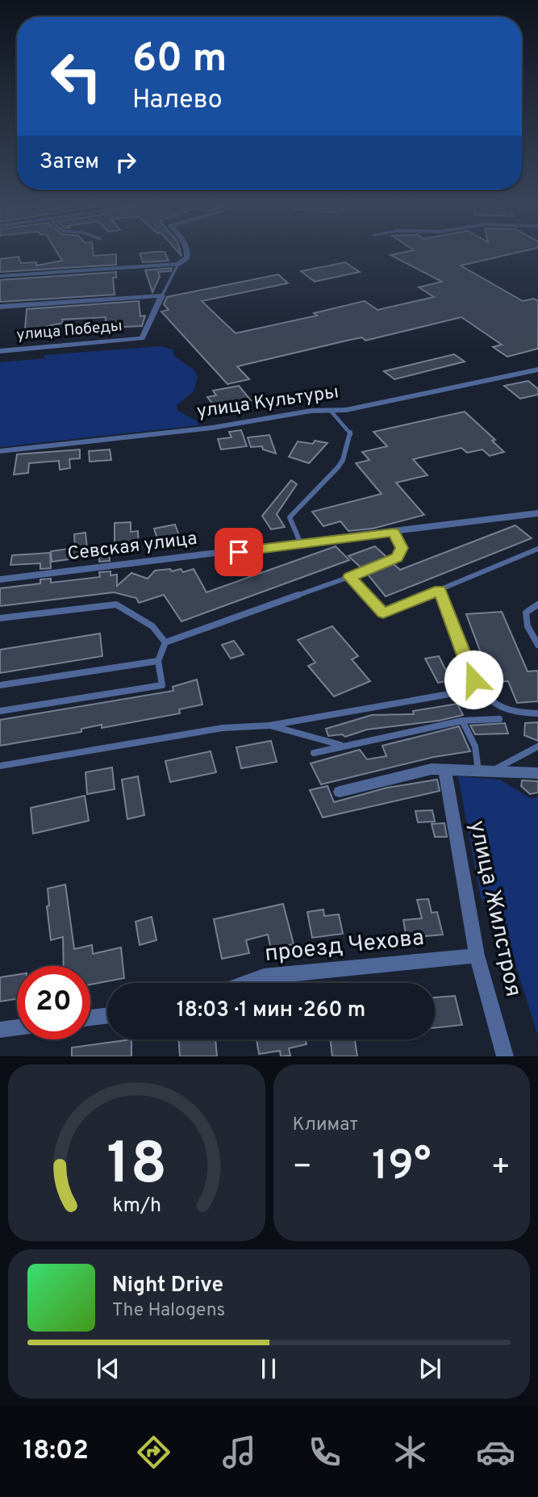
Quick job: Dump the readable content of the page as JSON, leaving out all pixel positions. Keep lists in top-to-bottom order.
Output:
{
  "streets": {
    "street": [
      "улица Победы",
      "улица Культуры",
      "Севская улица",
      "улица Жилстроя",
      "проезд Чехова"
    ]
  },
  "crossings": [
    ["улица Жилстроя", "проезд Чехова"]
  ],
  "page": {
    "turn": ["60 m", "Налево"],
    "then": "Затем",
    "limit": "20",
    "trip": "18:03 · 1 мин · 260 m",
    "tile": "Климат",
    "heat": ["−", "19°", "+"],
    "song": ["Night Drive", "The Halogens"],
    "tabs": "18:02",
    "gauge": ["18", "km/h"]
  }
}
